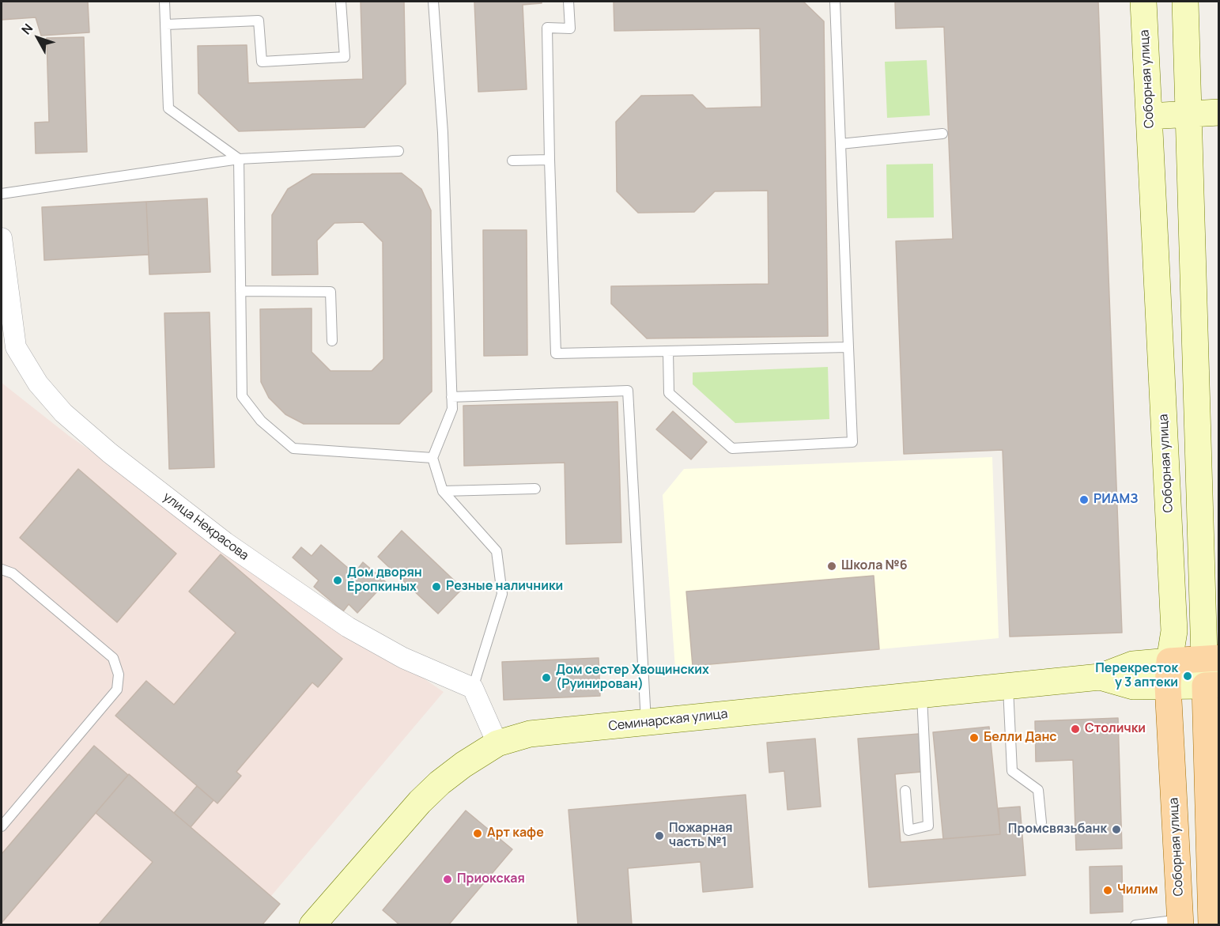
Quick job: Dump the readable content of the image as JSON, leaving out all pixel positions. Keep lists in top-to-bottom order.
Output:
{
  "streets": {
    "main road": ["Соборная улица", "Семинарская улица"],
    "street": ["улица Некрасова"]
  },
  "crossings": [
    ["Соборная улица", "Семинарская улица"]
  ],
  "places": [
    "РИАМЗ",
    "Школа №6",
    "Дом дворян Еропкиных",
    "Резные наличники",
    "Перекресток у 3 аптеки",
    "Дом сестер Хвощинских (Руинирован)",
    "Столички",
    "Белли Данс",
    "Промсвязьбанк",
    "Арт кафе",
    "Пожарная часть №1",
    "Приокская",
    "Чилим"
  ],
  "north": "top left"
}
